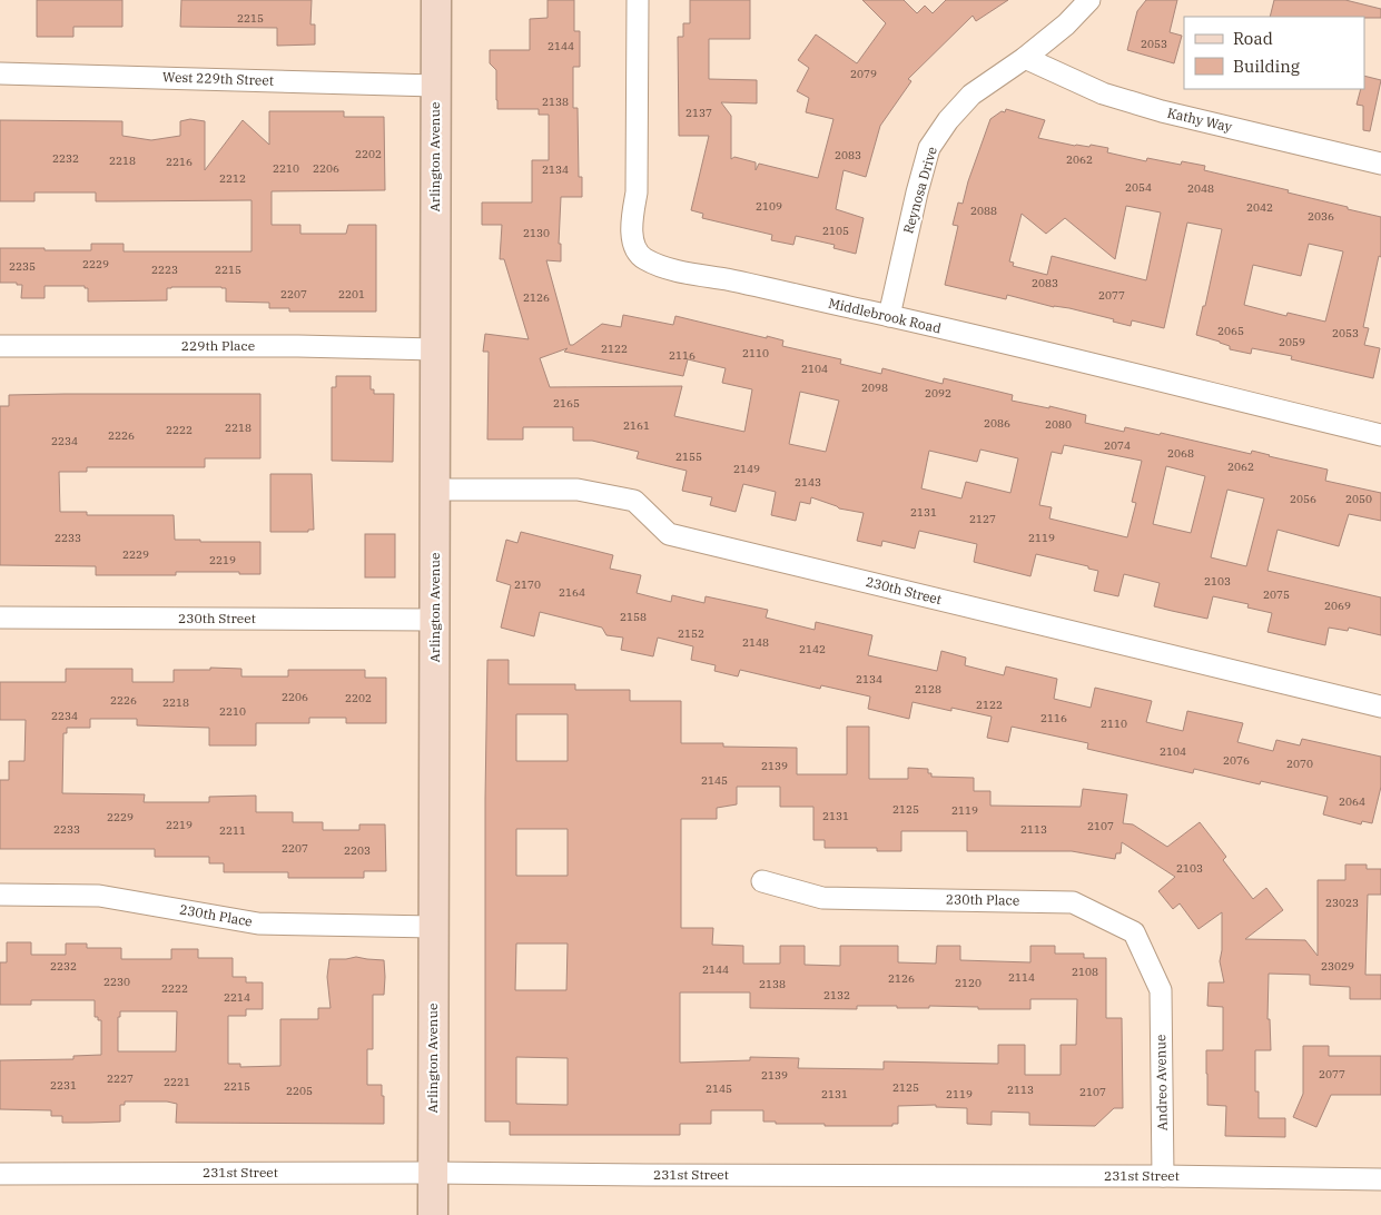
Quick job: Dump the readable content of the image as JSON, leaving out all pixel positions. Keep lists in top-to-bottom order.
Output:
{
  "streets": {
    "main road": ["Arlington Avenue"],
    "street": [
      "West 229th Street",
      "Kathy Way",
      "Reynosa Drive",
      "Middlebrook Road",
      "229th Place",
      "230th Street",
      "230th Place",
      "Andreo Avenue",
      "231st Street"
    ]
  },
  "crossings": [
    ["West 229th Street", "Arlington Avenue"],
    ["Kathy Way", "Reynosa Drive"],
    ["Arlington Avenue", "229th Place"],
    ["Arlington Avenue", "230th Street"],
    ["Arlington Avenue", "230th Place"],
    ["Arlington Avenue", "231st Street"],
    ["Reynosa Drive", "Middlebrook Road"],
    ["230th Place", "Andreo Avenue"],
    ["Andreo Avenue", "231st Street"]
  ],
  "house_numbers": [
    "2215",
    "2053",
    "2144",
    "2079",
    "2138",
    "2137",
    "2202",
    "2083",
    "2232",
    "2062",
    "2218",
    "2216",
    "2210",
    "2206",
    "2134",
    "2212",
    "2054",
    "2048",
    "2109",
    "2042",
    "2088",
    "2036",
    "2105",
    "2130",
    "2229",
    "2235",
    "2223",
    "2215",
    "2083",
    "2207",
    "2201",
    "2077",
    "2126",
    "2065",
    "2053",
    "2059",
    "2122",
    "2110",
    "2116",
    "2104",
    "2098",
    "2092",
    "2165",
    "2086",
    "2080",
    "2161",
    "2218",
    "2222",
    "2226",
    "2234",
    "2074",
    "2068",
    "2155",
    "2062",
    "2149",
    "2143",
    "2056",
    "2050",
    "2131",
    "2127",
    "2233",
    "2119",
    "2229",
    "2219",
    "2103",
    "2170",
    "2164",
    "2075",
    "2069",
    "2158",
    "2152",
    "2148",
    "2142",
    "2134",
    "2128",
    "2206",
    "2202",
    "2226",
    "2218",
    "2122",
    "2210",
    "2234",
    "2116",
    "2110",
    "2104",
    "2076",
    "2070",
    "2139",
    "2145",
    "2064",
    "2125",
    "2119",
    "2131",
    "2229",
    "2219",
    "2107",
    "2233",
    "2113",
    "2211",
    "2207",
    "2203",
    "2103",
    "23023",
    "2232",
    "23029",
    "2144",
    "2108",
    "2114",
    "2126",
    "2230",
    "2120",
    "2138",
    "2222",
    "2132",
    "2214",
    "2077",
    "2139",
    "2227",
    "2221",
    "2231",
    "2215",
    "2125",
    "2145",
    "2113",
    "2205",
    "2107",
    "2131",
    "2119"
  ],
  "legend": ["Road", "Building"]
}
